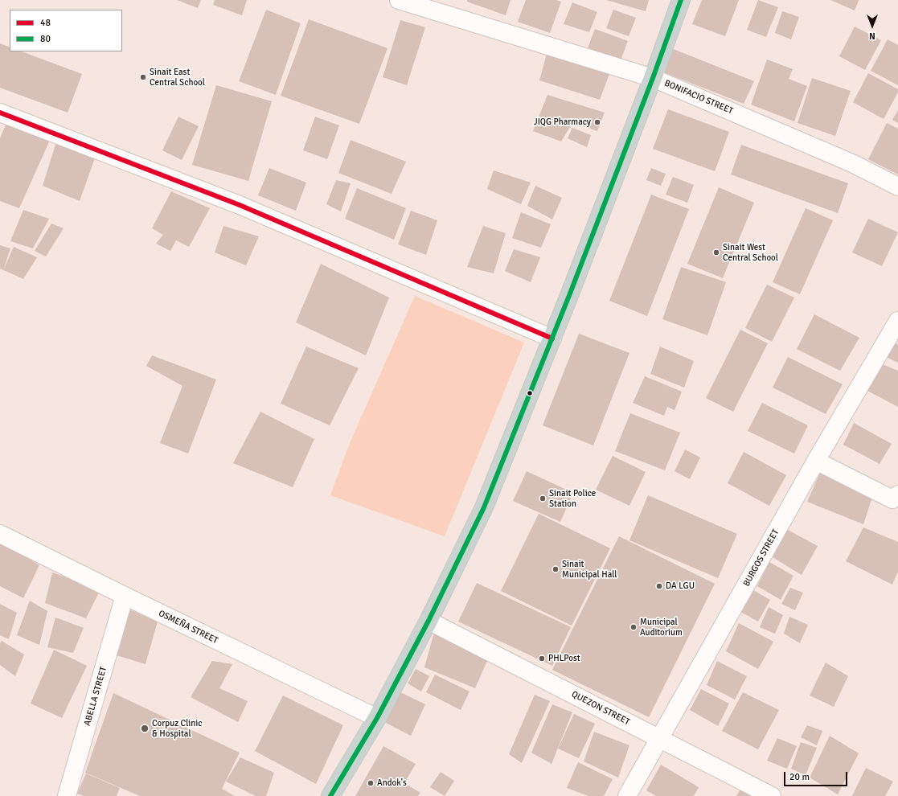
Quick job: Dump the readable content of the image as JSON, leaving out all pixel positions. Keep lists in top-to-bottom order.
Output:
{
  "streets": {
    "street": [
      "BONIFACIO STREET",
      "BURGOS STREET",
      "OSMEÑA STREET",
      "ABELLA STREET",
      "QUEZON STREET"
    ]
  },
  "crossings": [
    ["BURGOS STREET", "QUEZON STREET"],
    ["OSMEÑA STREET", "ABELLA STREET"]
  ],
  "places": [
    "Sinait East Central School",
    "JIQG Pharmacy",
    "Sinait West Central School",
    "Sinait Police Station",
    "Sinait Municipal Hall",
    "DA LGU",
    "Municipal Auditorium",
    "PHLPost",
    "Corpuz Clinic & Hospital",
    "Andok's"
  ],
  "lines": ["transit line 80", "transit line 48"],
  "legend": ["48", "80"],
  "scale_bar": "20 m",
  "north": "bottom"
}
